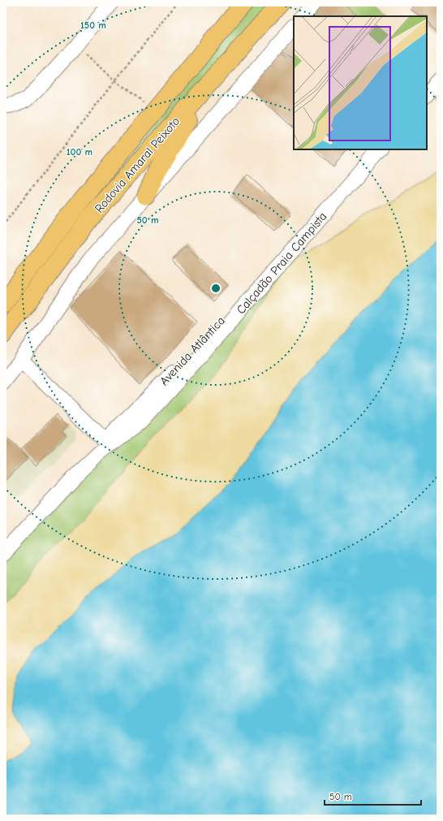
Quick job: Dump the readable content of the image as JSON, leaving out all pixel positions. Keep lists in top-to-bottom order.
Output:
{
  "streets": {
    "highway": ["Rodovia Amaral Peixoto"],
    "street": ["Calçadão Praia Campista", "Avenida Atlântica"]
  },
  "scale_bar": "50 m",
  "rings": ["150 m", "100 m", "50 m"]
}
